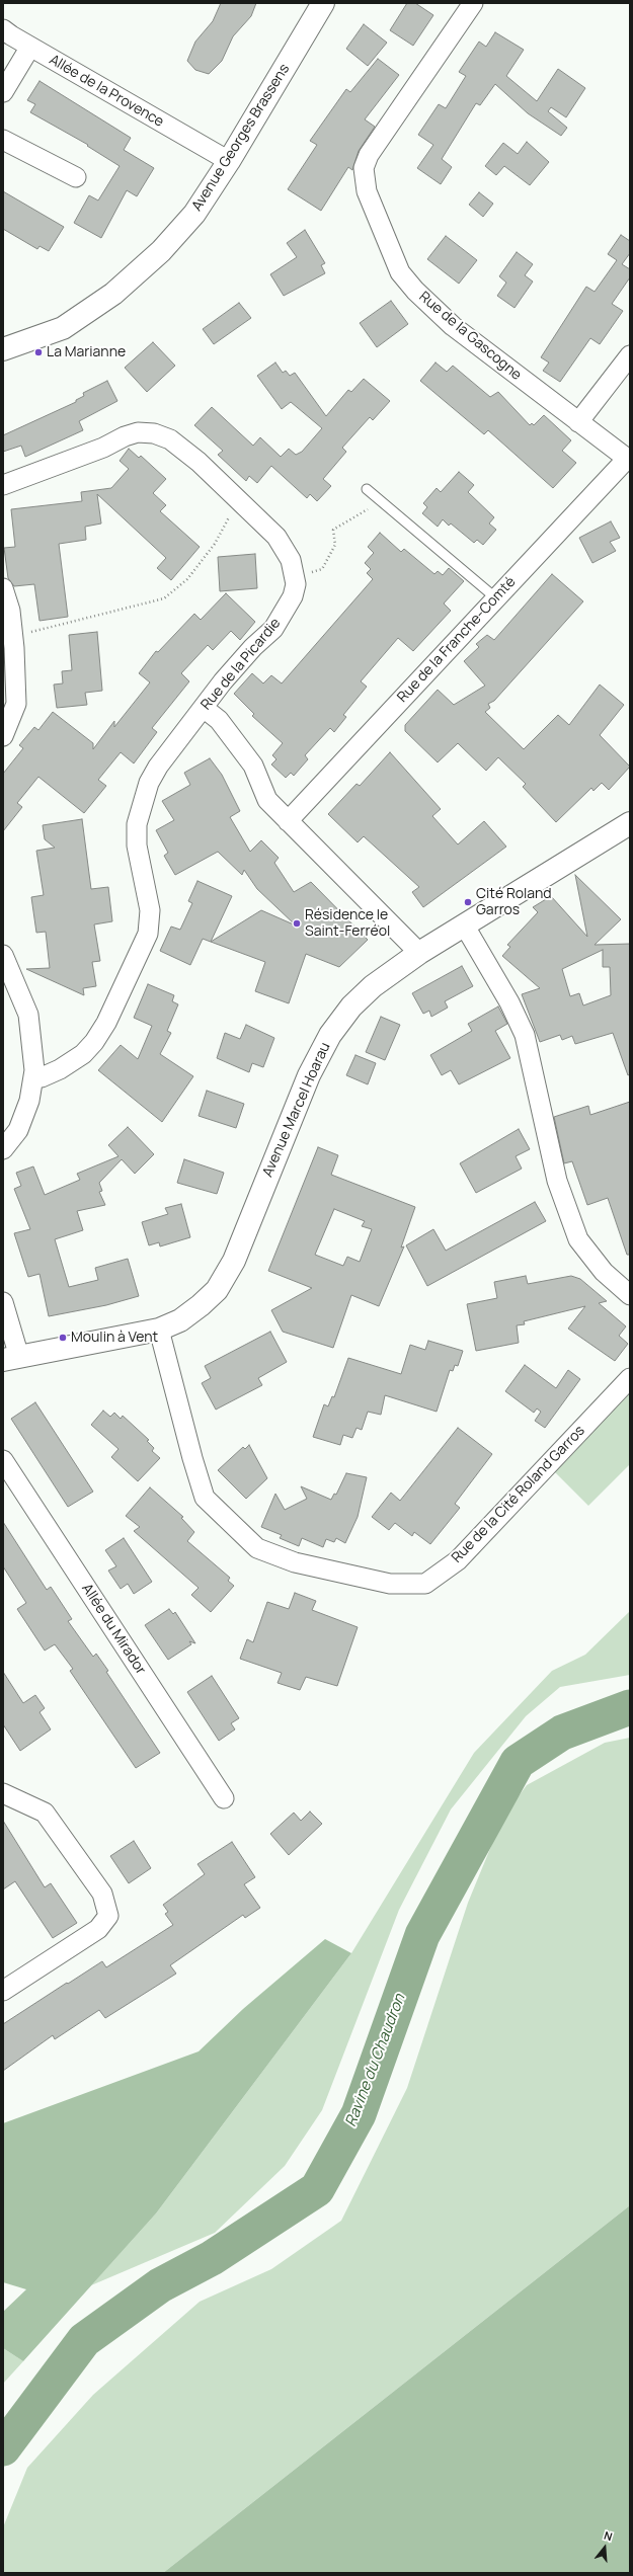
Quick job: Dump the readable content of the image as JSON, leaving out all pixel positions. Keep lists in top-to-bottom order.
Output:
{
  "streets": {
    "main road": ["Avenue Georges Brassens", "Avenue Marcel Hoarau"],
    "street": [
      "Allée de la Provence",
      "Rue de la Gascogne",
      "Rue de la Franche-Comté",
      "Rue de la Picardie",
      "Rue de la Cité Roland Garros",
      "Allée du Mirador"
    ]
  },
  "crossings": [
    ["Allée de la Provence", "Avenue Georges Brassens"],
    ["Rue de la Gascogne", "Rue de la Franche-Comté"],
    ["Avenue Marcel Hoarau", "Rue de la Cité Roland Garros"]
  ],
  "water": ["Ravine du Chaudron"],
  "places": [
    "La Marianne",
    "Cité Roland Garros",
    "Résidence le Saint-Ferréol",
    "Moulin à Vent"
  ],
  "north": "top"
}
